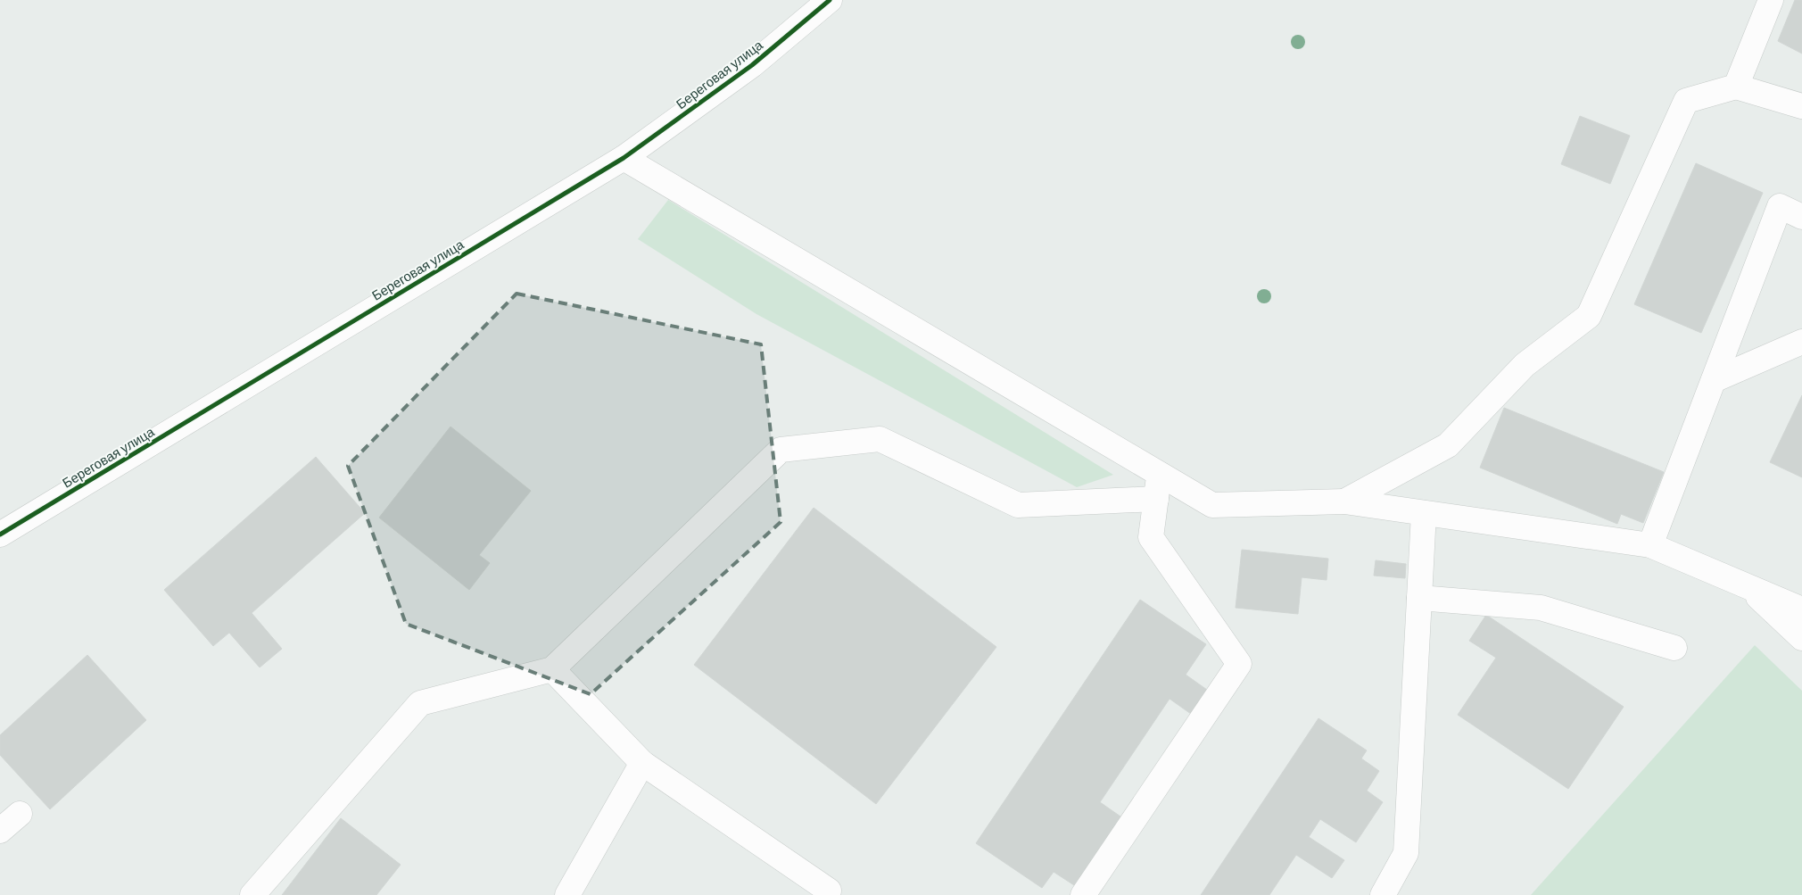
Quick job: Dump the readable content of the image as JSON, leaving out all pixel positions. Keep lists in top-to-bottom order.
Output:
{
  "streets": {
    "street": ["Береговая улица"]
  }
}
